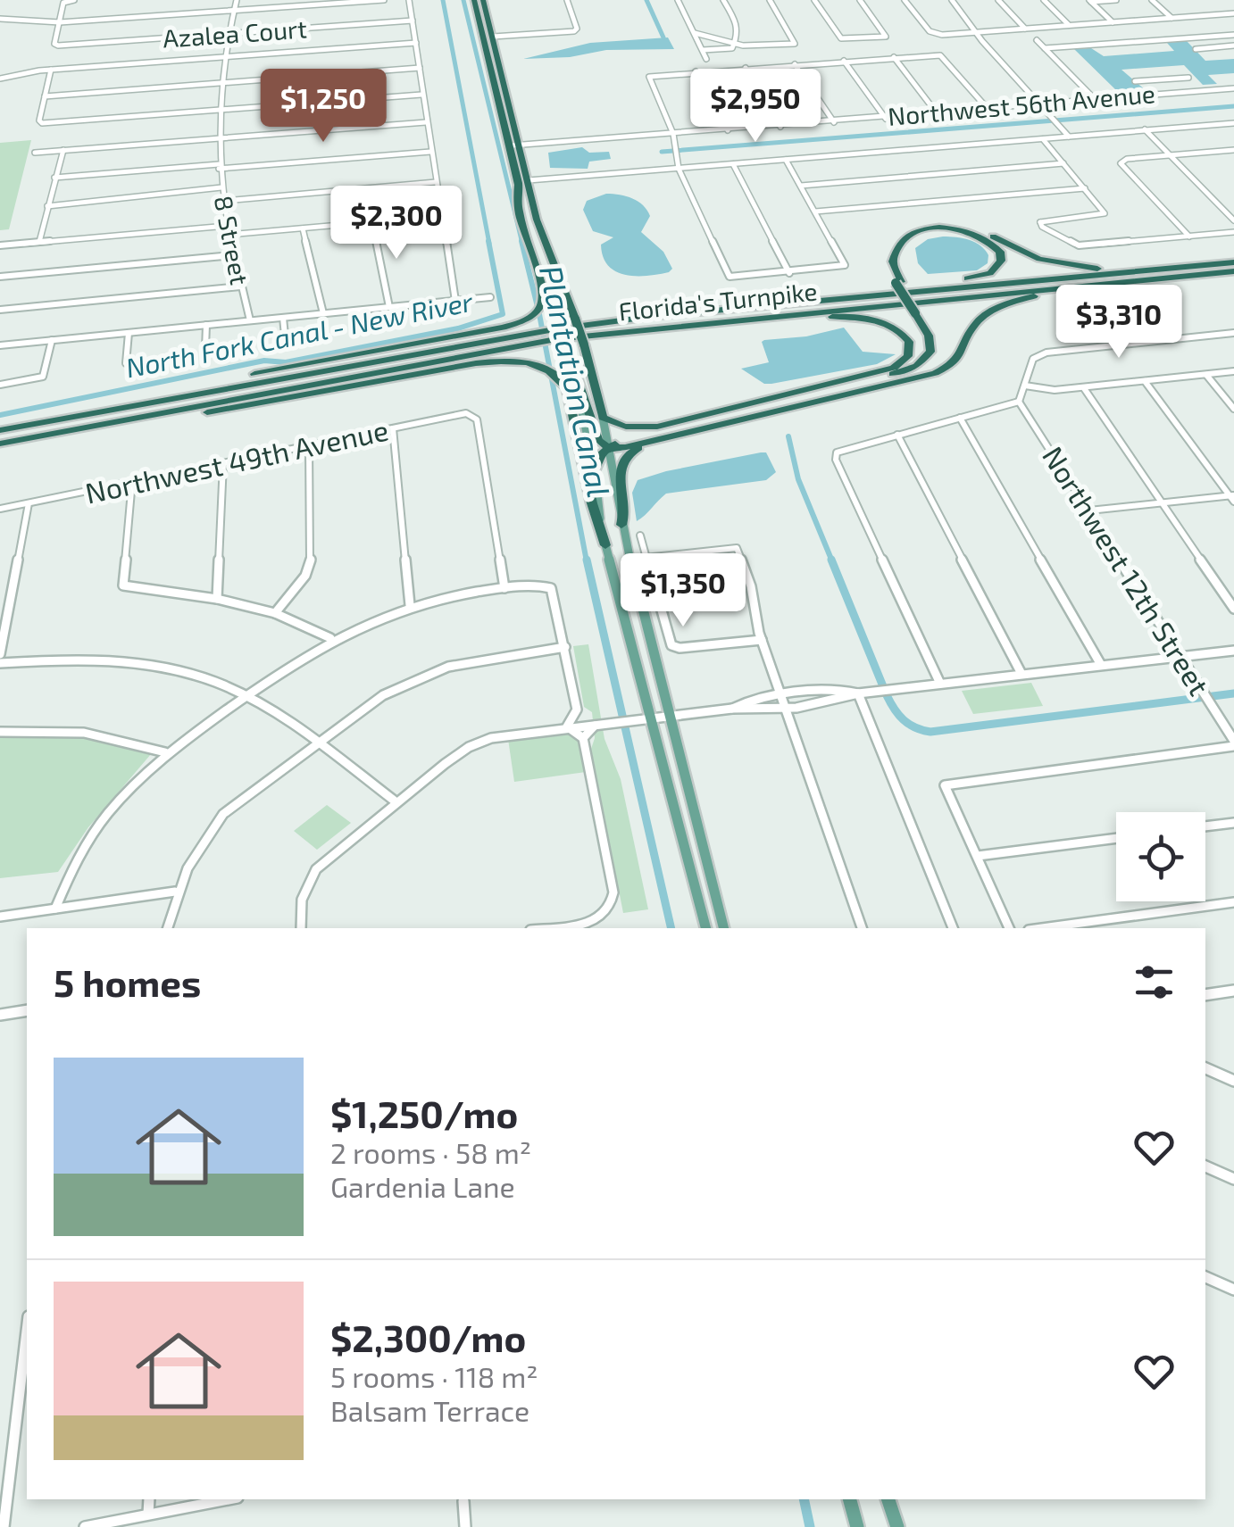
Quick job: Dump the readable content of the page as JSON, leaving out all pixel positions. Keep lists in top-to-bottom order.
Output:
{
  "streets": {
    "highway": ["Florida's Turnpike"],
    "street": [
      "Azalea Court",
      "Northwest 56th Avenue",
      "8 Street",
      "Northwest 49th Avenue",
      "Northwest 12th Street"
    ]
  },
  "crossings": [
    ["Azalea Court", "8 Street"]
  ],
  "water": ["North Fork Canal - New River", "Plantation Canal"],
  "page": {
    "price": [
      "$1,250",
      "$2,950",
      "$2,300",
      "$3,310",
      "$1,350"
    ],
    "heading": "5 homes",
    "list": [
      {
        "name": "$1,250/mo",
        "note": "2 rooms · 58 m² · Gardenia Lane"
      },
      {
        "name": "$2,300/mo",
        "note": "5 rooms · 118 m² · Balsam Terrace"
      }
    ]
  }
}
